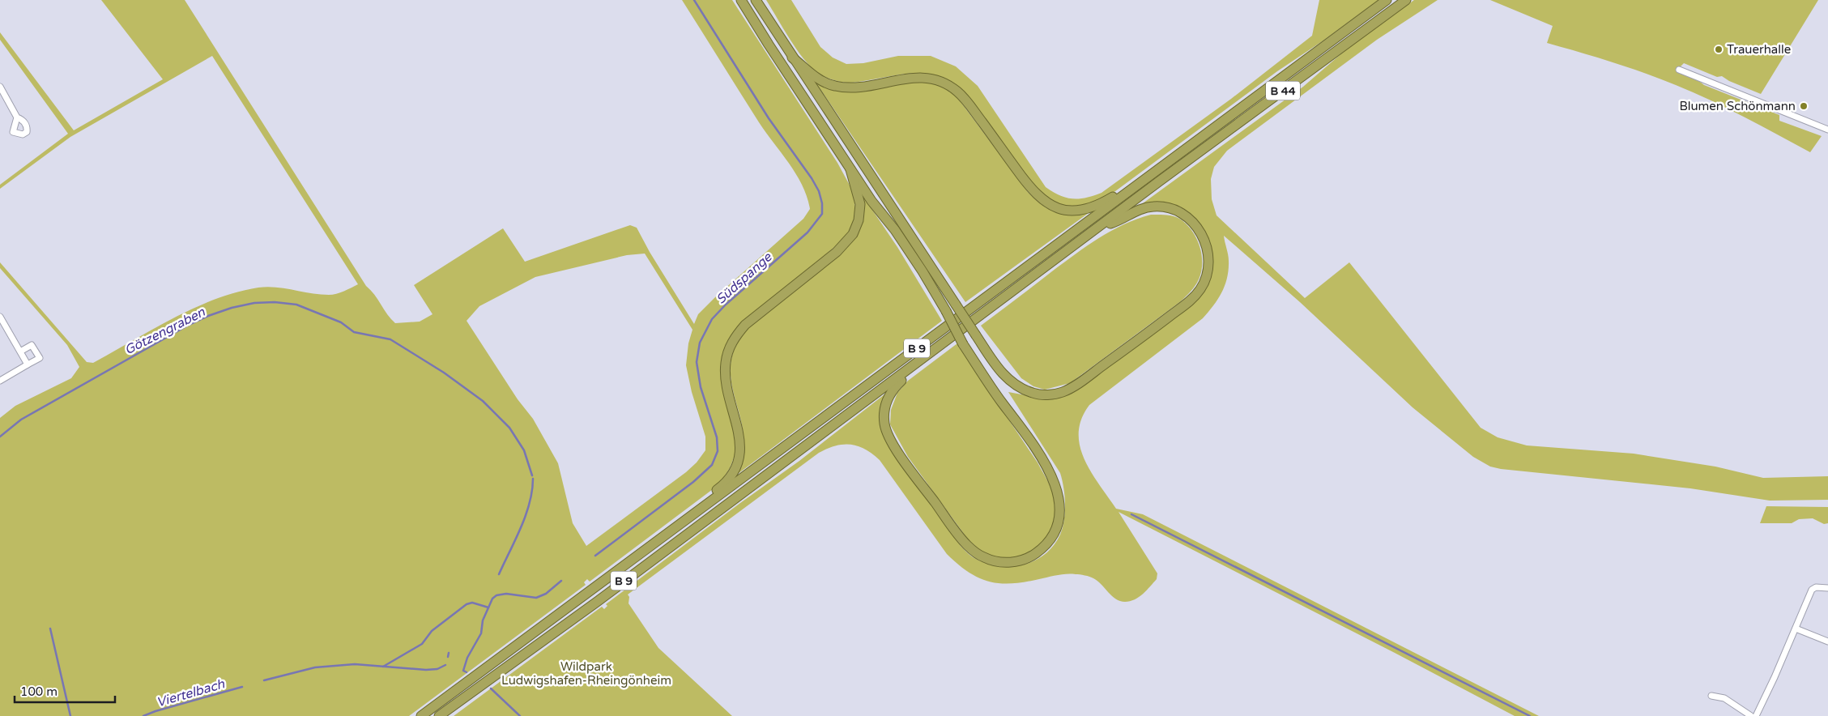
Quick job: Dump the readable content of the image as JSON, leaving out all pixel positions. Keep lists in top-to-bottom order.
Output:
{
  "streets": {
    "highway": ["B 44", "B 9"]
  },
  "crossings": [
    ["B 44", "B 9"]
  ],
  "water": ["Südspange", "Götzengraben", "Viertelbach"],
  "parks": ["Wildpark Ludwigshafen-Rheingönheim"],
  "places": ["Trauerhalle", "Blumen Schönmann"],
  "scale_bar": "100 m"
}
